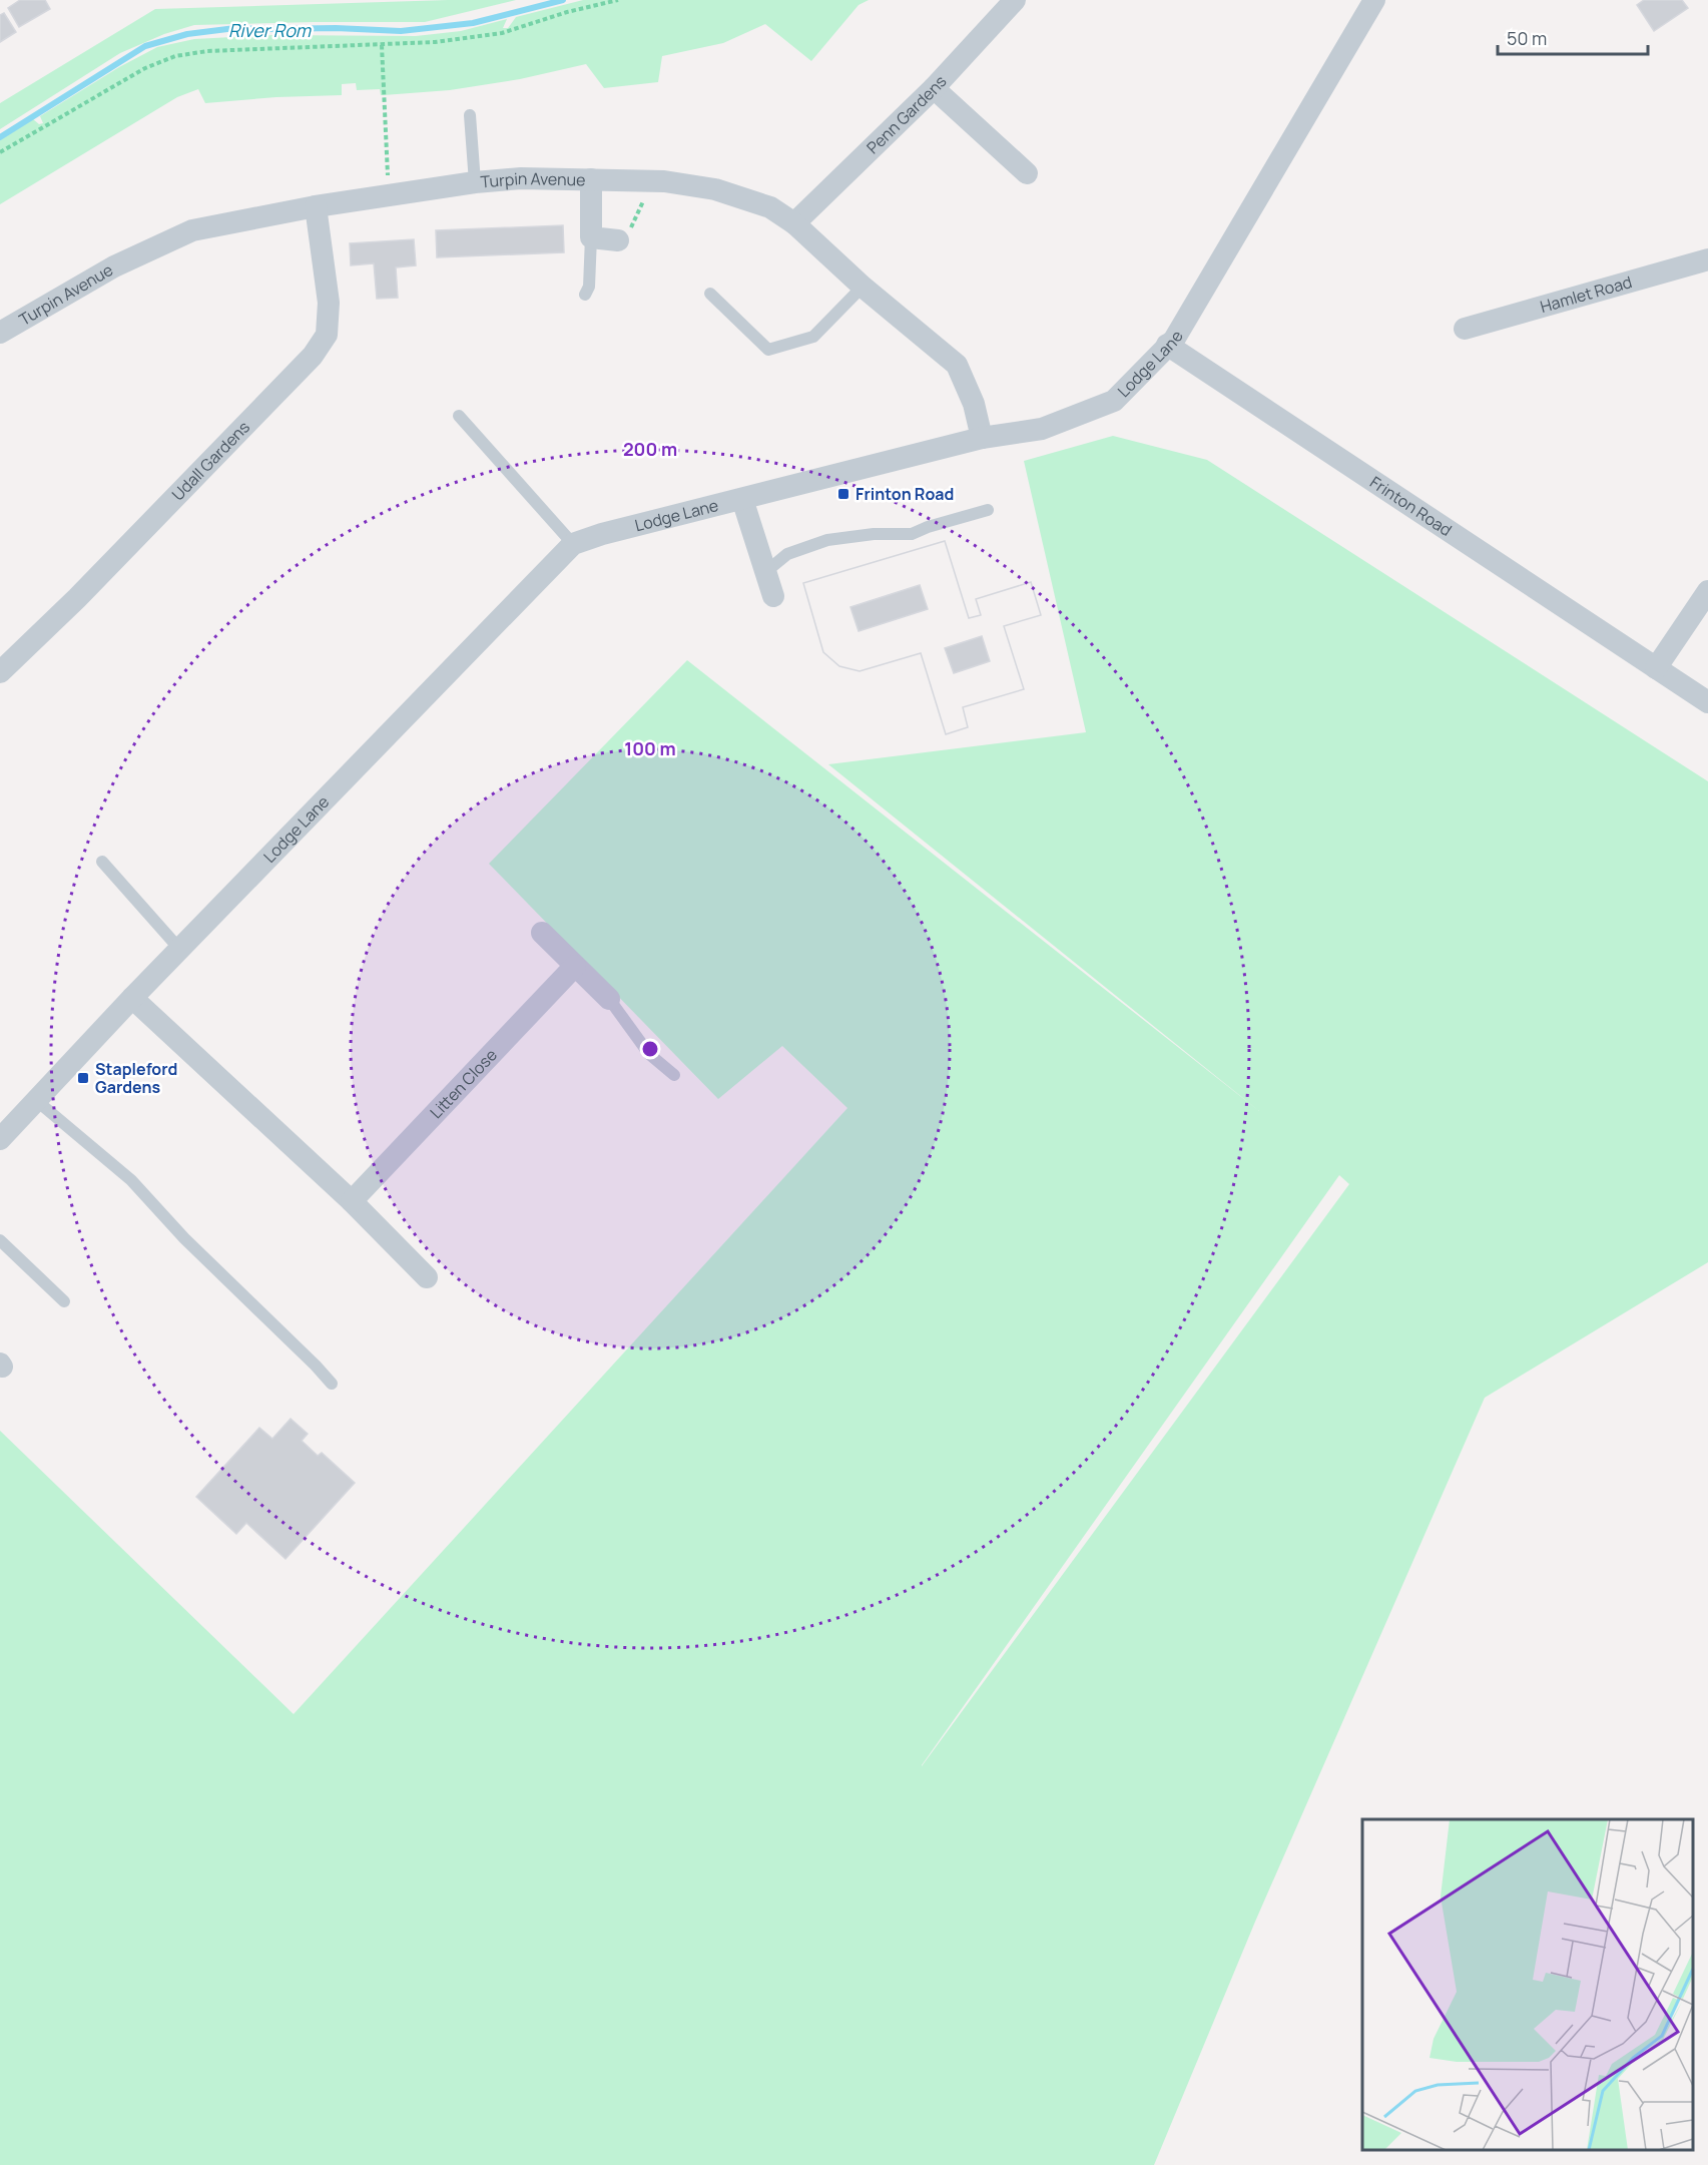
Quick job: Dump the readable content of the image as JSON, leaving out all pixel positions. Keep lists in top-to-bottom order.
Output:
{
  "streets": {
    "street": [
      "Penn Gardens",
      "Turpin Avenue",
      "Hamlet Road",
      "Lodge Lane",
      "Udall Gardens",
      "Frinton Road",
      "Litten Close"
    ]
  },
  "crossings": [
    ["Penn Gardens", "Turpin Avenue"],
    ["Turpin Avenue", "Lodge Lane"],
    ["Turpin Avenue", "Udall Gardens"],
    ["Lodge Lane", "Frinton Road"]
  ],
  "water": ["River Rom"],
  "places": {
    "transit": ["Frinton Road", "Stapleford Gardens"]
  },
  "scale_bar": "50 m",
  "rings": ["200 m", "100 m"]
}
